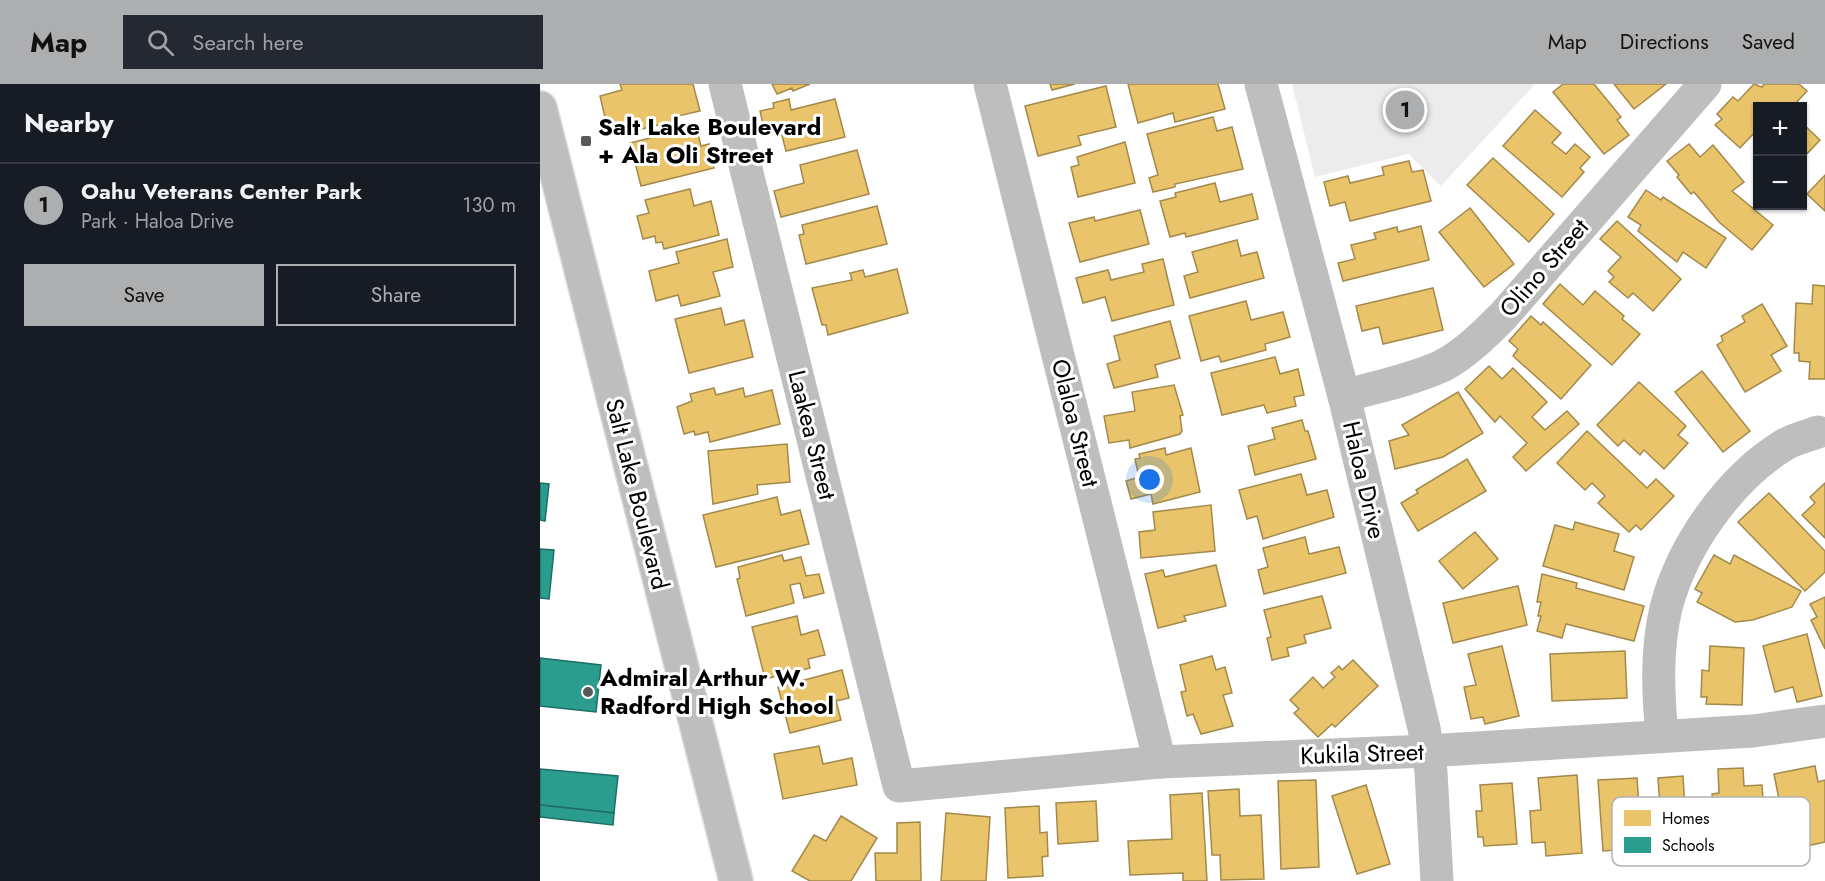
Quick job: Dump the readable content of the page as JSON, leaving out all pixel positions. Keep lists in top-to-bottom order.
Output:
{
  "streets": {
    "street": [
      "Olino Street",
      "Olaloa Street",
      "Laakea Street",
      "Haloa Drive",
      "Salt Lake Boulevard",
      "Kukila Street"
    ]
  },
  "crossings": [
    ["Olino Street", "Haloa Drive"],
    ["Olaloa Street", "Kukila Street"],
    ["Laakea Street", "Kukila Street"],
    ["Haloa Drive", "Kukila Street"]
  ],
  "places": {
    "transit": ["Salt Lake Boulevard + Ala Oli Street"],
    "other": ["Admiral Arthur W. Radford High School"]
  },
  "legend": ["Homes", "Schools"],
  "page": {
    "header": "Map",
    "search": "Search here",
    "nav": ["Map", "Directions", "Saved"],
    "heading": "Nearby",
    "pins": "1",
    "map_buttons": ["+", "−"],
    "list": [
      {
        "mark": "1",
        "name": "Oahu Veterans Center Park",
        "note": "Park · Haloa Drive",
        "value": "130 m"
      }
    ],
    "buttons": ["Save", "Share"]
  }
}
